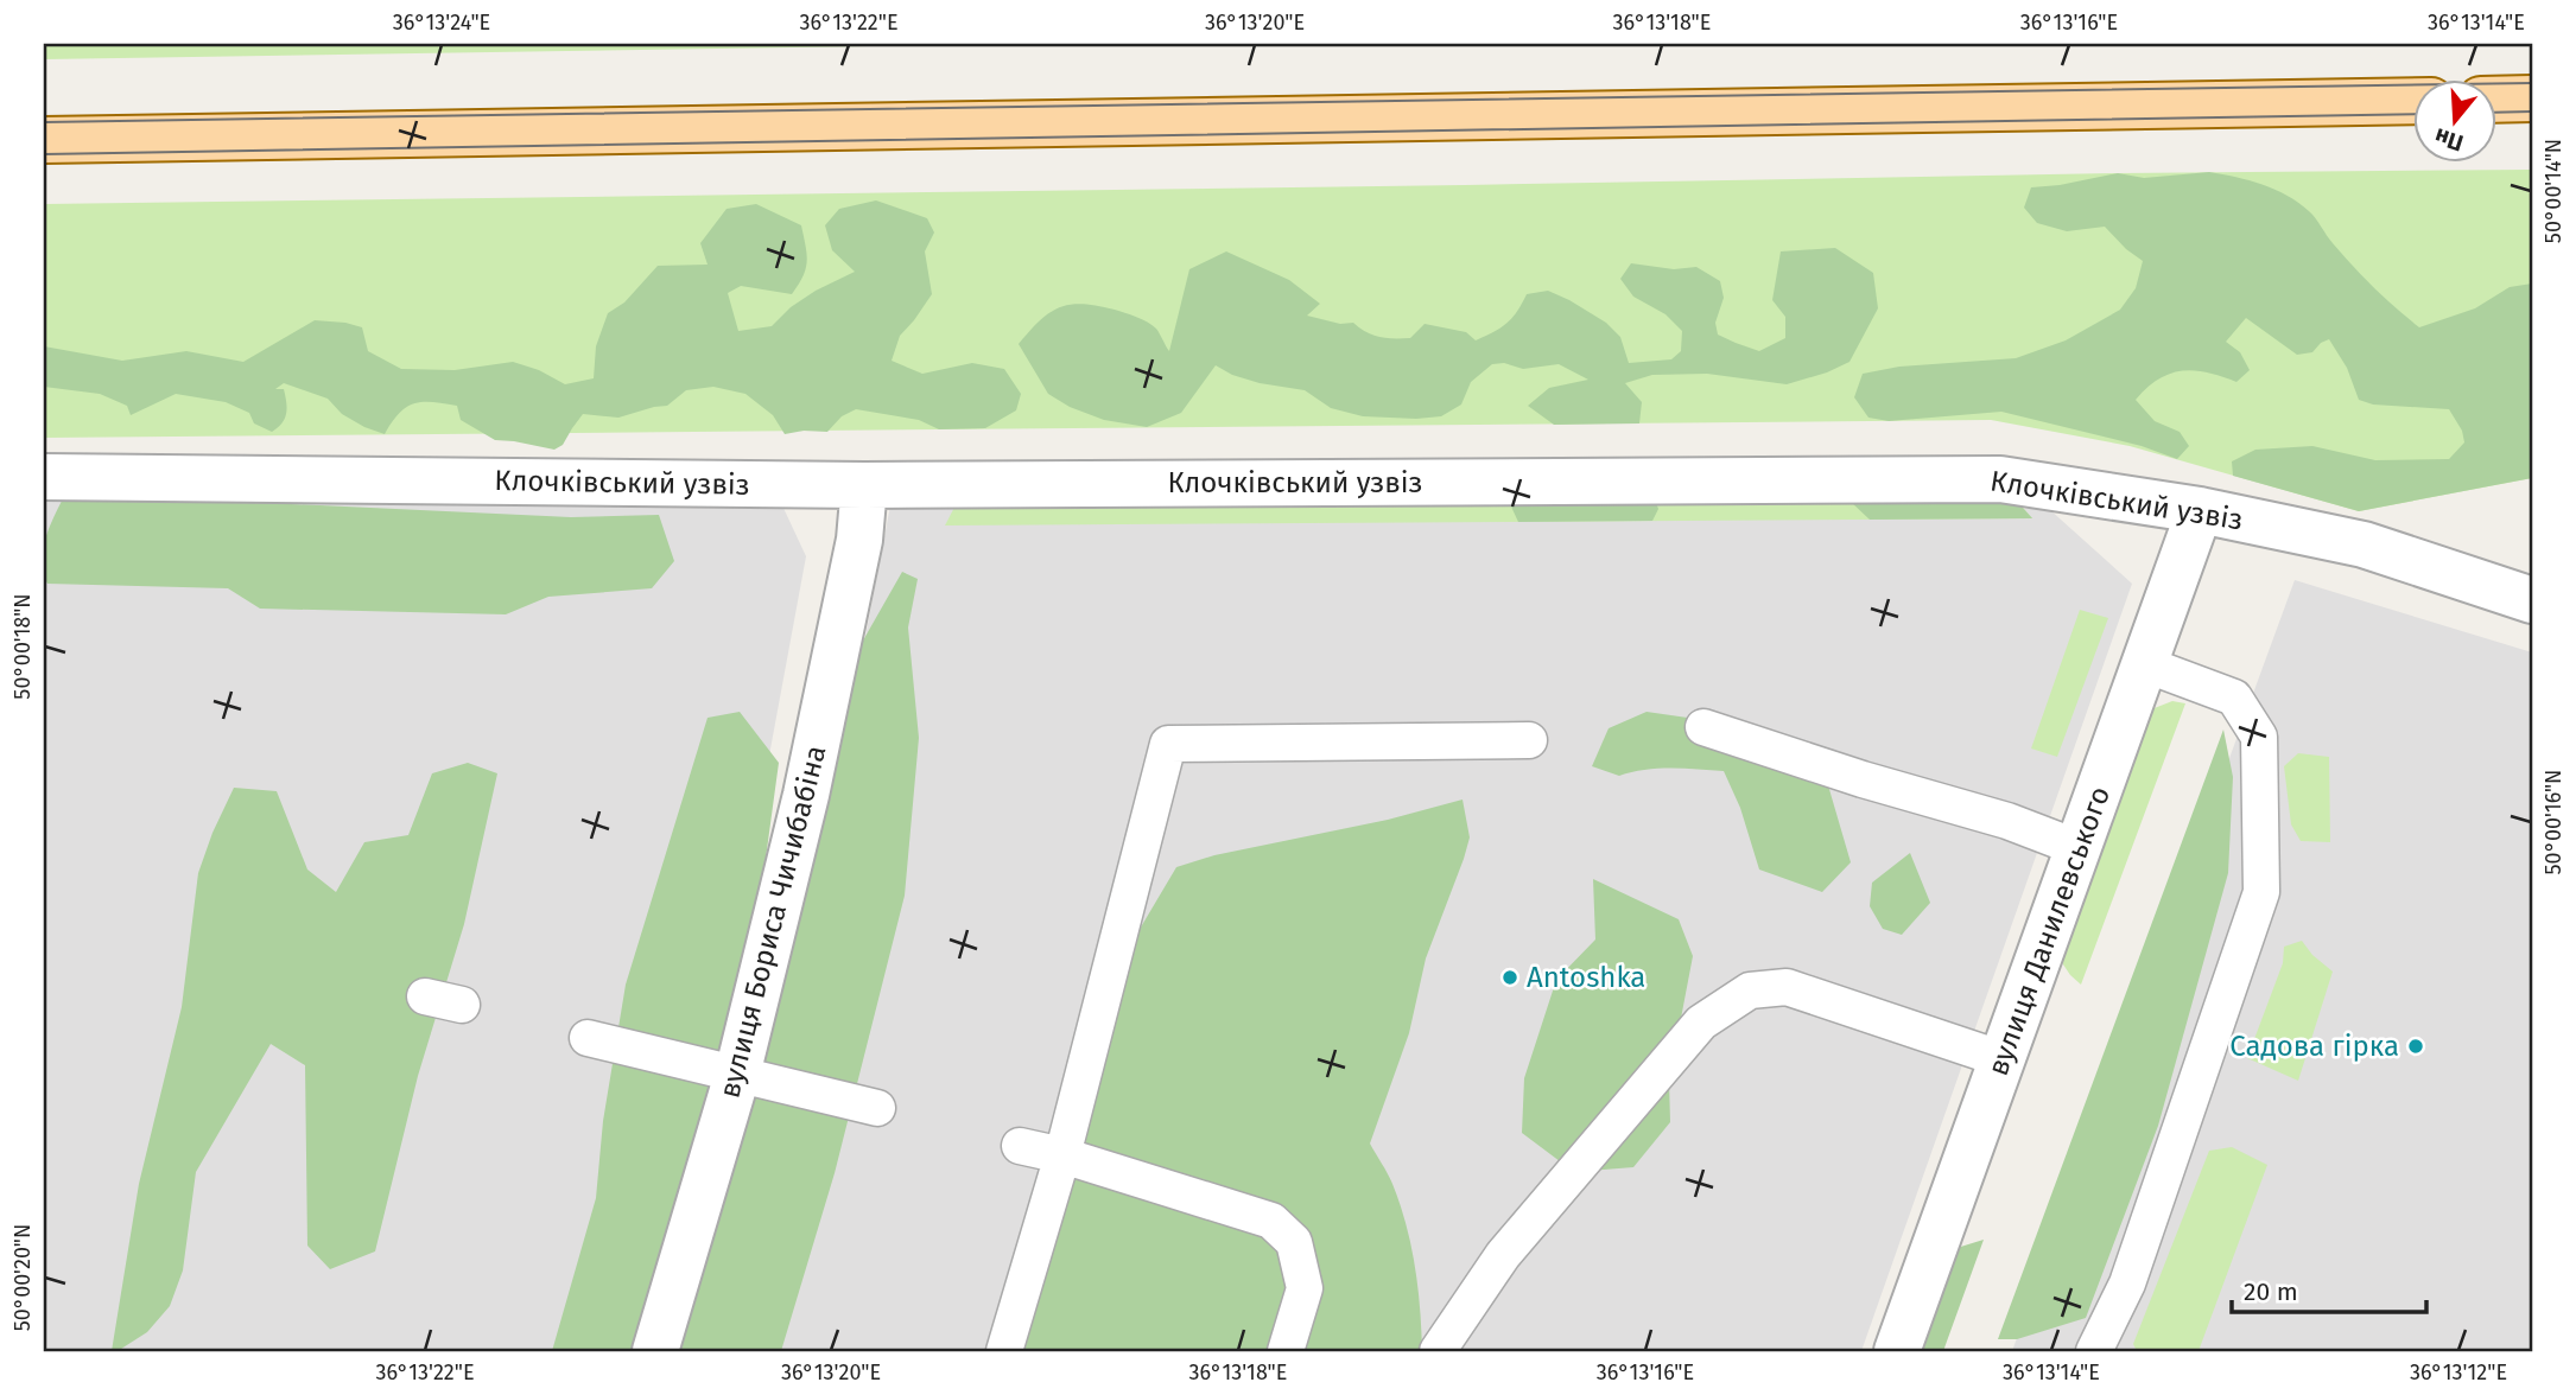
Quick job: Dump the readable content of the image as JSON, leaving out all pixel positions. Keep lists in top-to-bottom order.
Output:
{
  "streets": {
    "street": ["Клочківський узвіз", "вулиця Бориса Чичибабіна", "вулиця Данилевського"]
  },
  "crossings": [
    ["Клочківський узвіз", "вулиця Бориса Чичибабіна"],
    ["Клочківський узвіз", "вулиця Данилевського"]
  ],
  "places": ["Antoshka", "Садова гірка"],
  "scale_bar": "20 m",
  "north": "bottom",
  "coordinates": [
    "36°13'24\"E",
    "36°13'22\"E",
    "36°13'20\"E",
    "36°13'18\"E",
    "36°13'16\"E",
    "36°13'14\"E",
    "50°00'14\"N",
    "50°00'18\"N",
    "50°00'16\"N",
    "50°00'20\"N",
    "36°13'12\"E"
  ]
}
